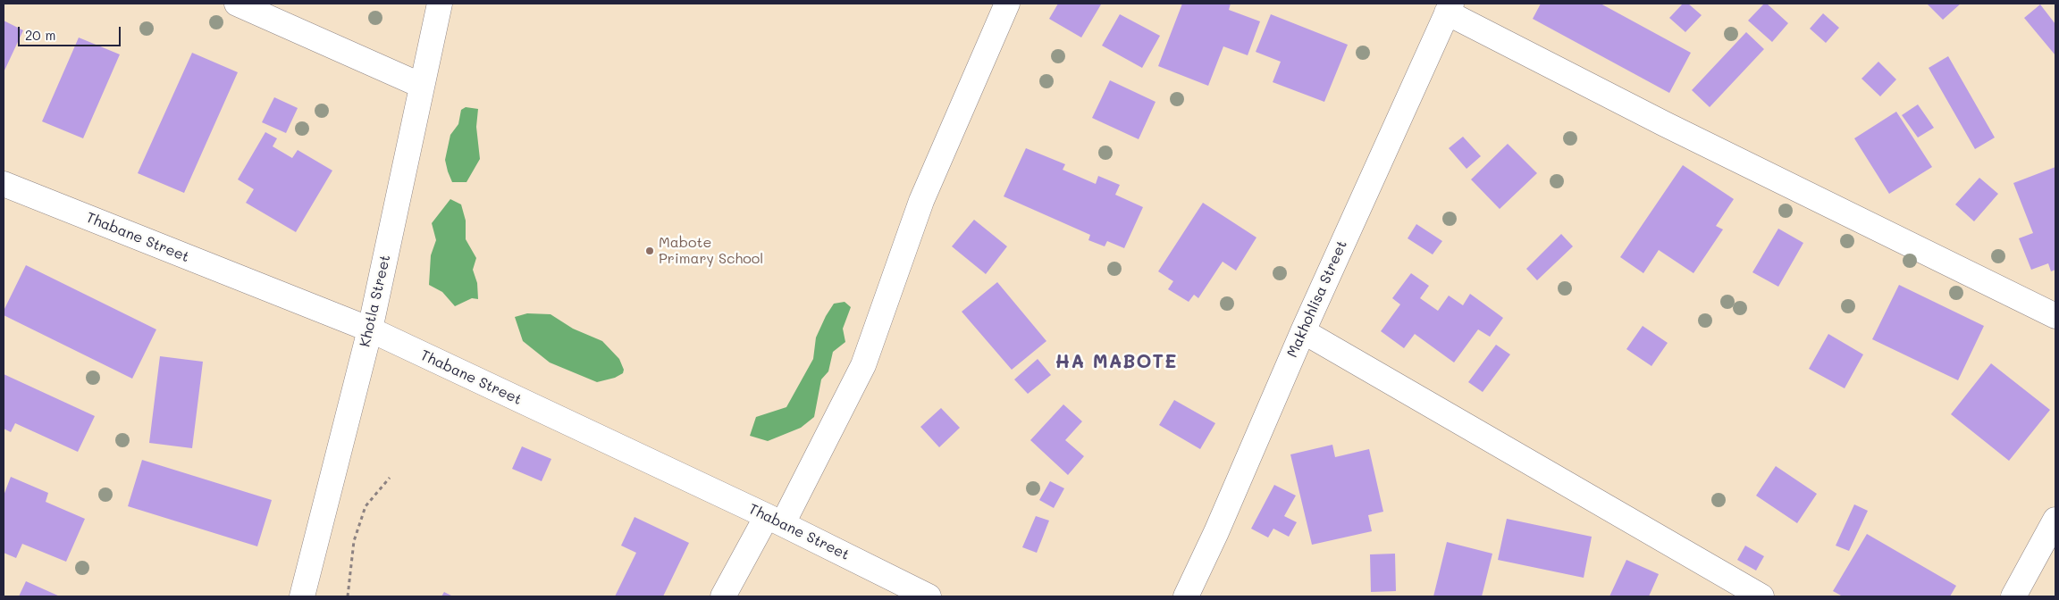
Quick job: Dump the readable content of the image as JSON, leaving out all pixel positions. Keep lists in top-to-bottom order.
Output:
{
  "streets": {
    "street": ["Thabane Street", "Makhohlisa Street", "Khotla Street"]
  },
  "crossings": [
    ["Thabane Street", "Khotla Street"]
  ],
  "districts": ["HA MABOTE"],
  "places": ["Mabote Primary School"],
  "scale_bar": "20 m"
}
